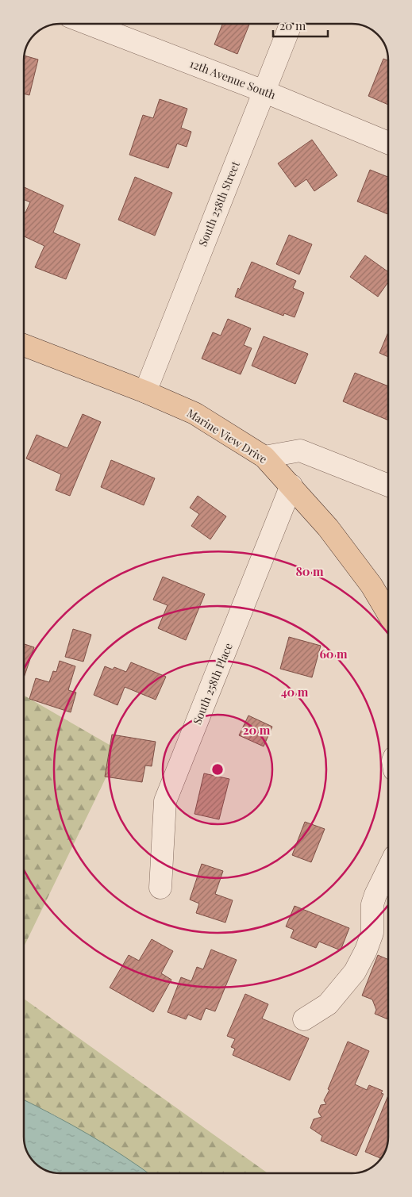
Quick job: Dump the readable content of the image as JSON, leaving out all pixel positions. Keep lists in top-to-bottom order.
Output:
{
  "streets": {
    "main road": ["Marine View Drive"],
    "street": ["12th Avenue South", "South 258th Street", "South 258th Place"]
  },
  "crossings": [
    ["12th Avenue South", "South 258th Street"],
    ["South 258th Street", "Marine View Drive"],
    ["Marine View Drive", "South 258th Place"]
  ],
  "scale_bar": "20 m",
  "rings": [
    "80 m",
    "60 m",
    "40 m",
    "20 m"
  ]
}
